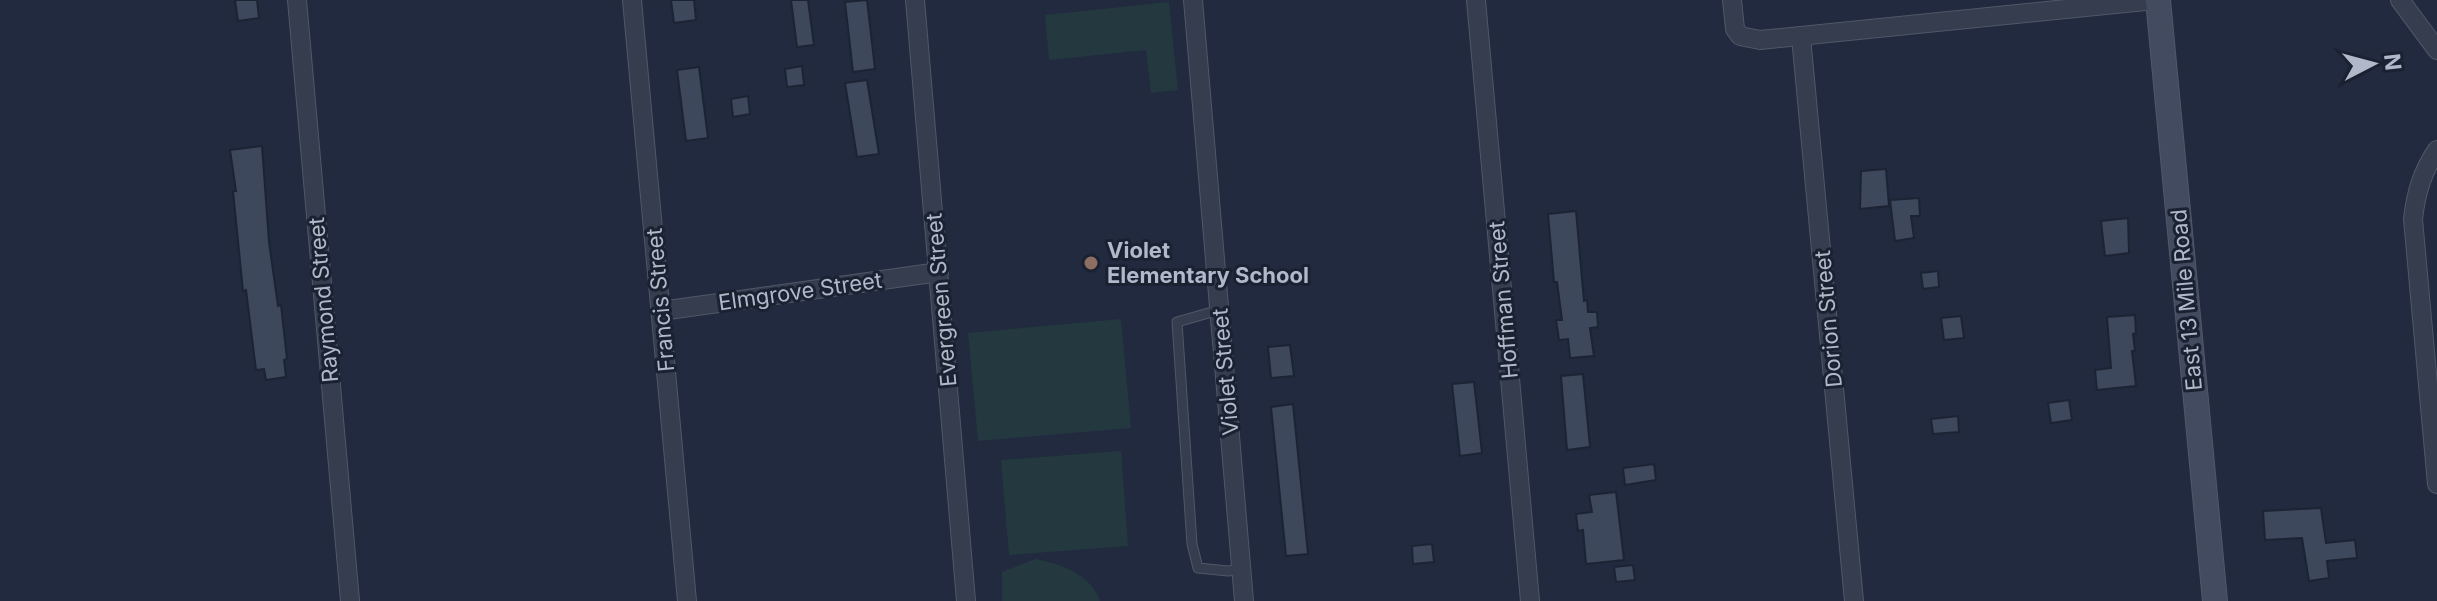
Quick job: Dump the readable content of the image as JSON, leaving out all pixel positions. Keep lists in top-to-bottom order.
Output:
{
  "streets": {
    "main road": ["East 13 Mile Road"],
    "street": [
      "Elmgrove Street",
      "Raymond Street",
      "Francis Street",
      "Evergreen Street",
      "Hoffman Street",
      "Dorion Street",
      "Violet Street"
    ]
  },
  "crossings": [
    ["Elmgrove Street", "Francis Street"],
    ["Elmgrove Street", "Evergreen Street"]
  ],
  "places": ["Violet Elementary School"],
  "north": "right"
}
